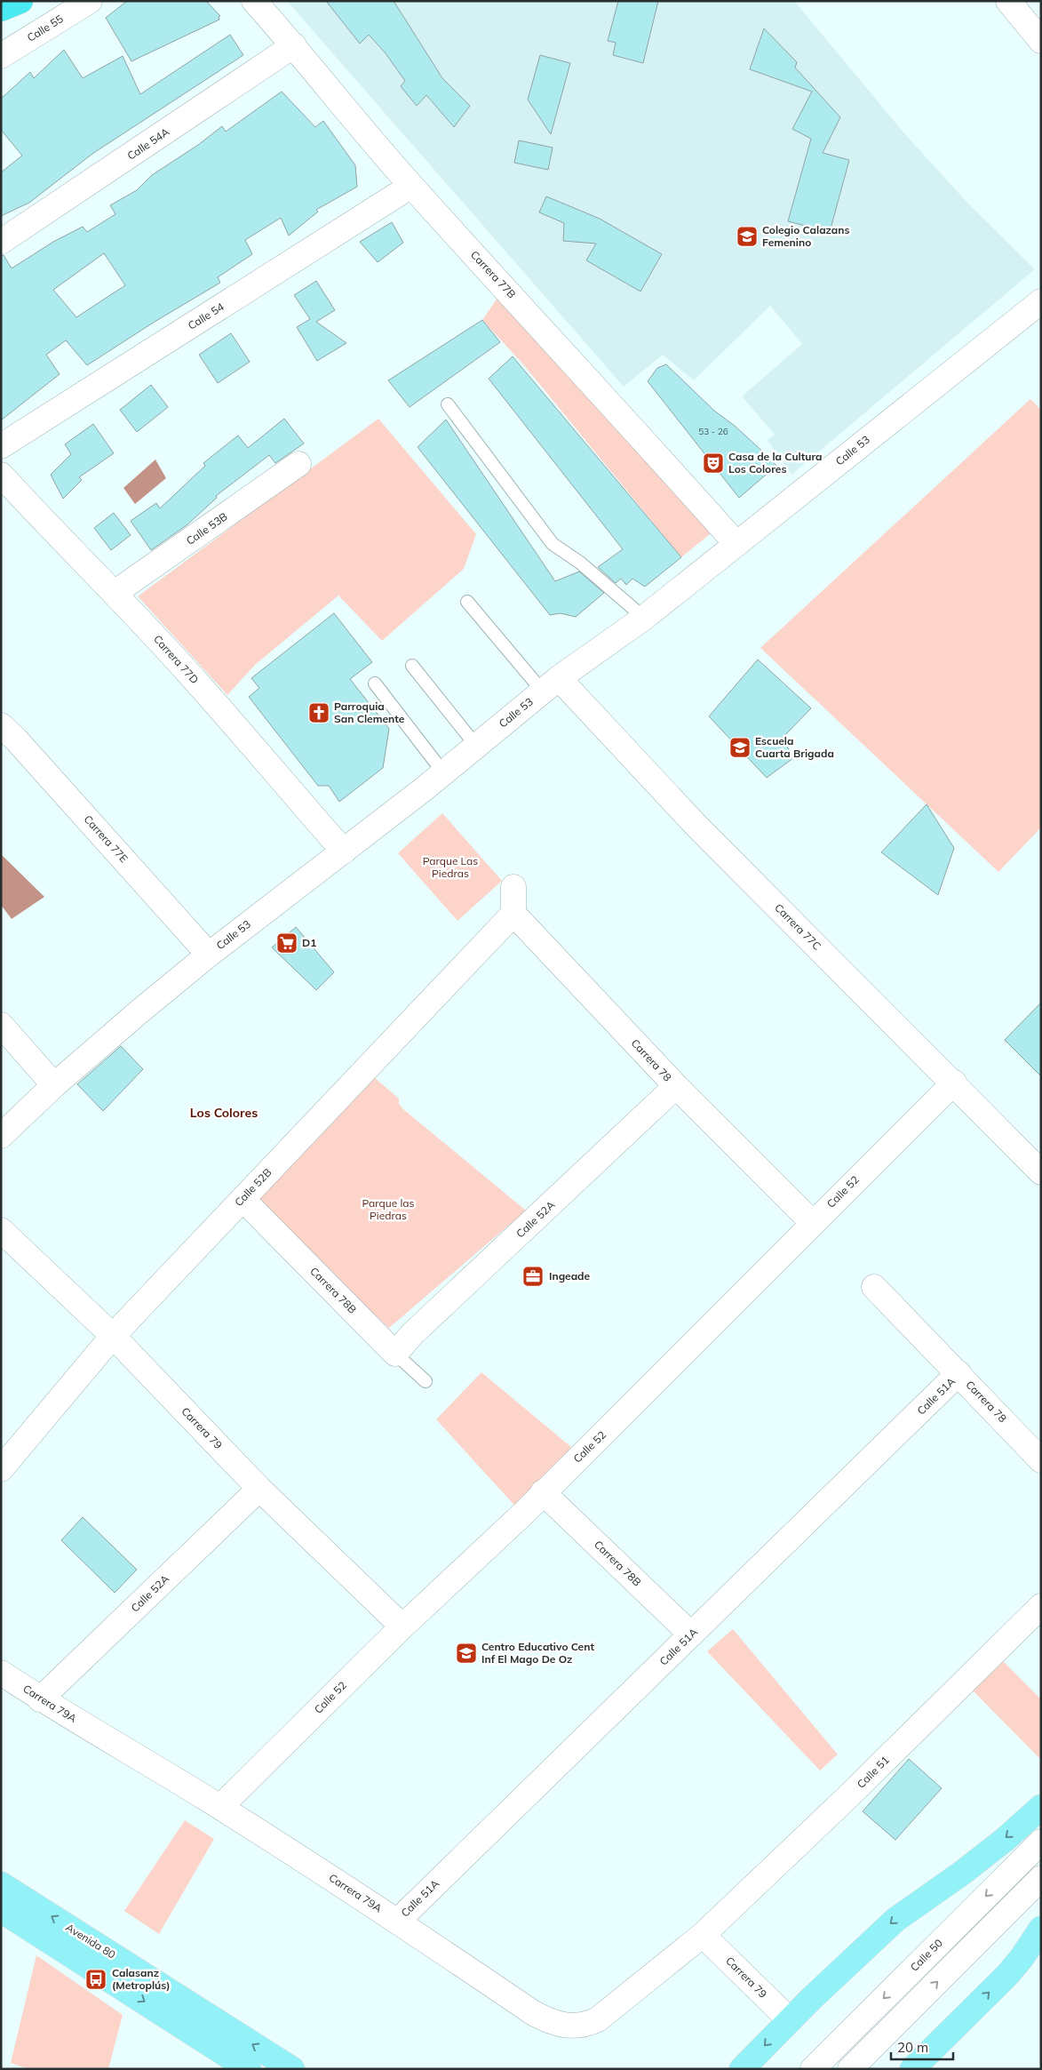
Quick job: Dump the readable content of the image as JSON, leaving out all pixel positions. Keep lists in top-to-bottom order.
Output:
{
  "streets": {
    "main road": ["Avenida 80"],
    "street": [
      "Calle 55",
      "Calle 54A",
      "Carrera 77B",
      "Calle 54",
      "Calle 53",
      "Calle 53B",
      "Carrera 77D",
      "Carrera 77E",
      "Carrera 77C",
      "Carrera 78",
      "Calle 52B",
      "Calle 52",
      "Calle 52A",
      "Carrera 78B",
      "Calle 51A",
      "Carrera 79",
      "Carrera 79A",
      "Calle 51",
      "Calle 50"
    ]
  },
  "crossings": [
    ["Calle 54A", "Carrera 77B"],
    ["Carrera 77B", "Calle 54"],
    ["Carrera 77B", "Calle 53"],
    ["Calle 53", "Carrera 77D"],
    ["Calle 53", "Carrera 77E"],
    ["Calle 53", "Carrera 77C"],
    ["Calle 53B", "Carrera 77D"],
    ["Carrera 77C", "Calle 52"],
    ["Carrera 78", "Calle 52B"],
    ["Carrera 78", "Calle 52"],
    ["Carrera 78", "Calle 52A"],
    ["Carrera 78", "Calle 51A"],
    ["Calle 52B", "Carrera 78B"],
    ["Calle 52B", "Carrera 79"],
    ["Calle 52", "Carrera 78B"],
    ["Calle 52", "Carrera 79"],
    ["Calle 52", "Carrera 79A"],
    ["Calle 52A", "Carrera 78B"],
    ["Calle 52A", "Carrera 79"],
    ["Calle 52A", "Carrera 79A"],
    ["Carrera 78B", "Calle 51A"],
    ["Calle 51A", "Carrera 79A"],
    ["Carrera 79", "Carrera 79A"],
    ["Carrera 79", "Calle 51"],
    ["Carrera 79A", "Calle 51"]
  ],
  "districts": ["Los Colores"],
  "parks": ["Parque Las Piedras", "Parque las Piedras"],
  "places": {
    "school or university": ["Colegio Calazans Femenino", "Escuela Cuarta Brigada", "Centro Educativo Cent Inf El Mago De Oz"],
    "theatre": ["Casa de la Cultura Los Colores"],
    "church": ["Parroquia San Clemente"],
    "supermarket": ["D1"],
    "office": ["Ingeade"],
    "bus stop": ["Calasanz (Metroplús)"]
  },
  "house_numbers": ["53 - 26"],
  "scale_bar": "20 m"
}
